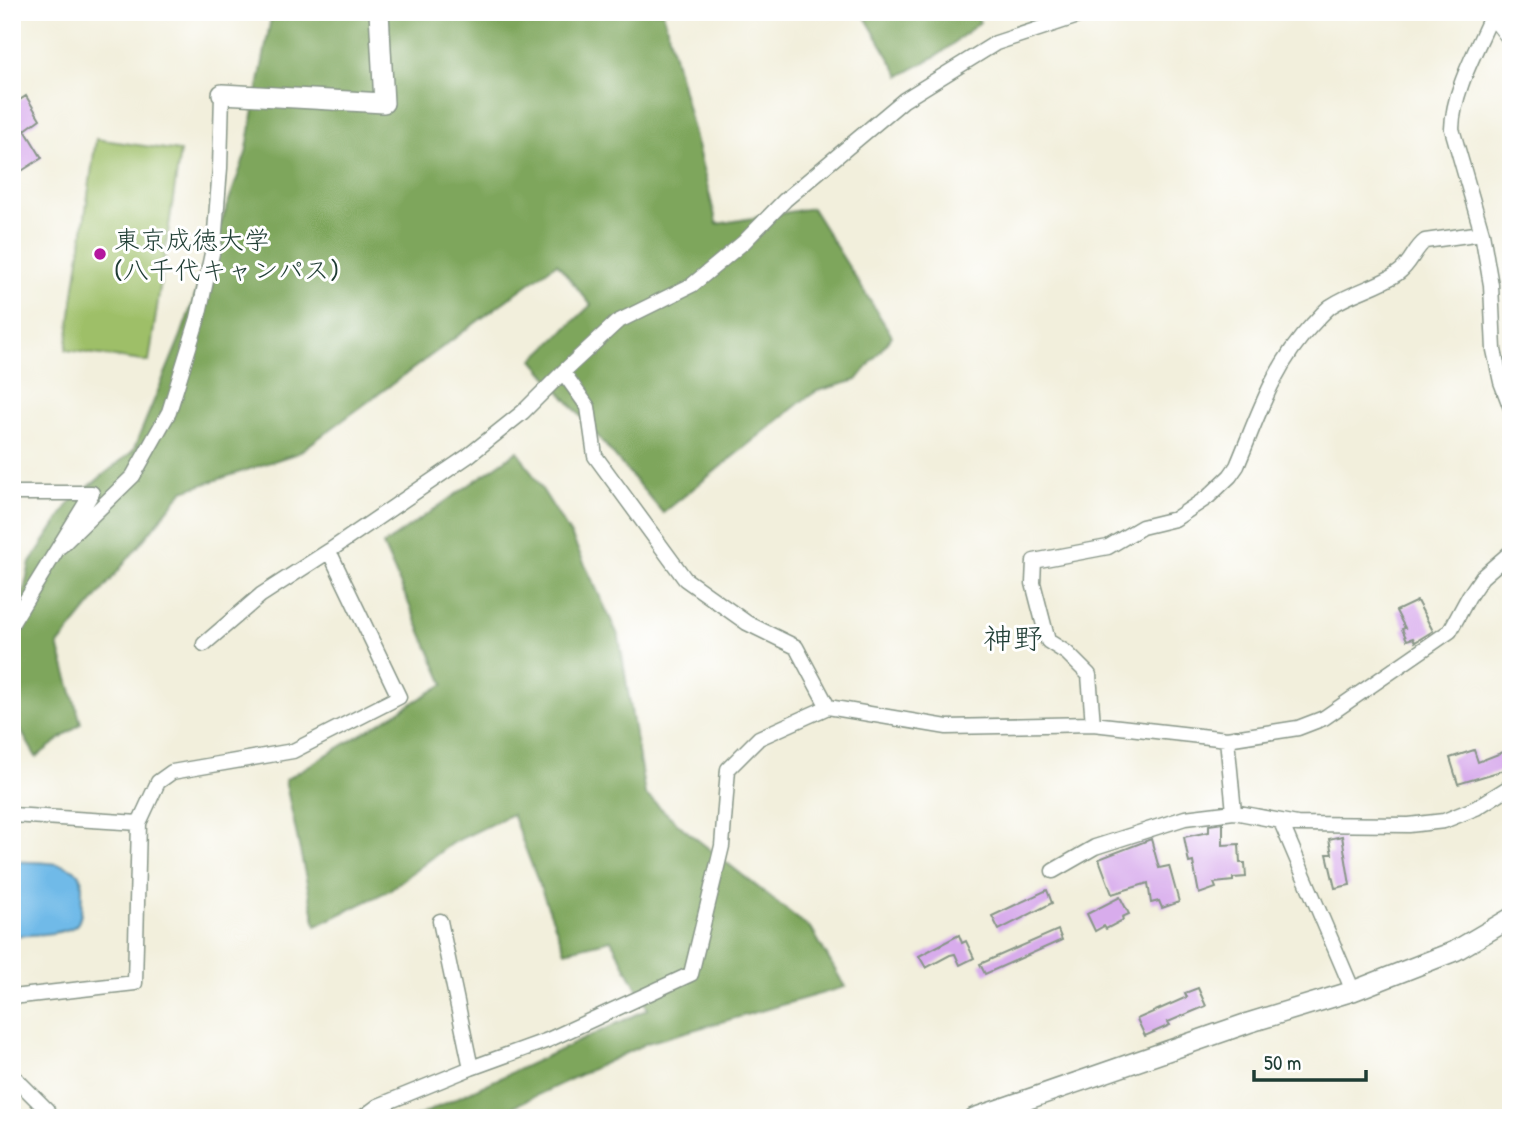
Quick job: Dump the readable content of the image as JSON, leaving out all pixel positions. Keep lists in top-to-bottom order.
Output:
{
  "districts": ["神野"],
  "places": ["東京成徳大学 (八千代キャンパス)"],
  "scale_bar": "50 m"
}
